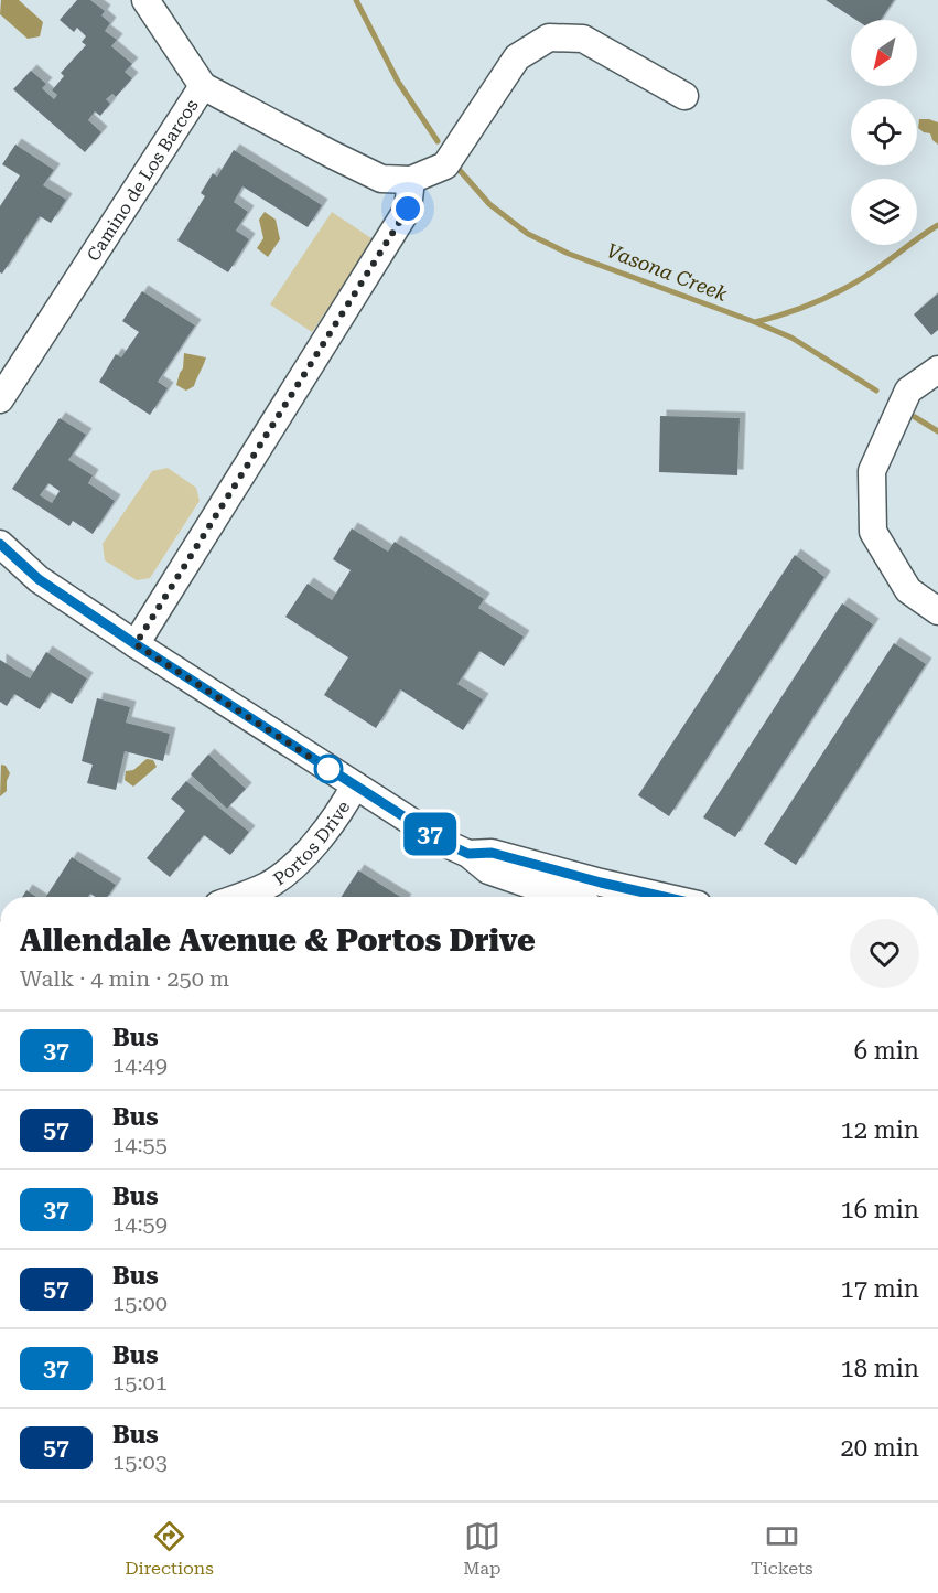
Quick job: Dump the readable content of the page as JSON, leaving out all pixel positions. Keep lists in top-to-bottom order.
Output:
{
  "streets": {
    "street": ["Camino de Los Barcos", "Portos Drive"]
  },
  "water": ["Vasona Creek"],
  "lines": ["bus line 37"],
  "north": "bottom left",
  "page": {
    "on_map": "37",
    "heading": ["Allendale Avenue & Portos Drive", "Walk · 4 min · 250 m"],
    "list": [
      {
        "mark": "37",
        "name": "Bus",
        "note": "14:49",
        "value": "6 min"
      },
      {
        "mark": "57",
        "name": "Bus",
        "note": "14:55",
        "value": "12 min"
      },
      {
        "mark": "37",
        "name": "Bus",
        "note": "14:59",
        "value": "16 min"
      },
      {
        "mark": "57",
        "name": "Bus",
        "note": "15:00",
        "value": "17 min"
      },
      {
        "mark": "37",
        "name": "Bus",
        "note": "15:01",
        "value": "18 min"
      },
      {
        "mark": "57",
        "name": "Bus",
        "note": "15:03",
        "value": "20 min"
      }
    ],
    "tabs": ["Directions", "Map", "Tickets"]
  }
}
